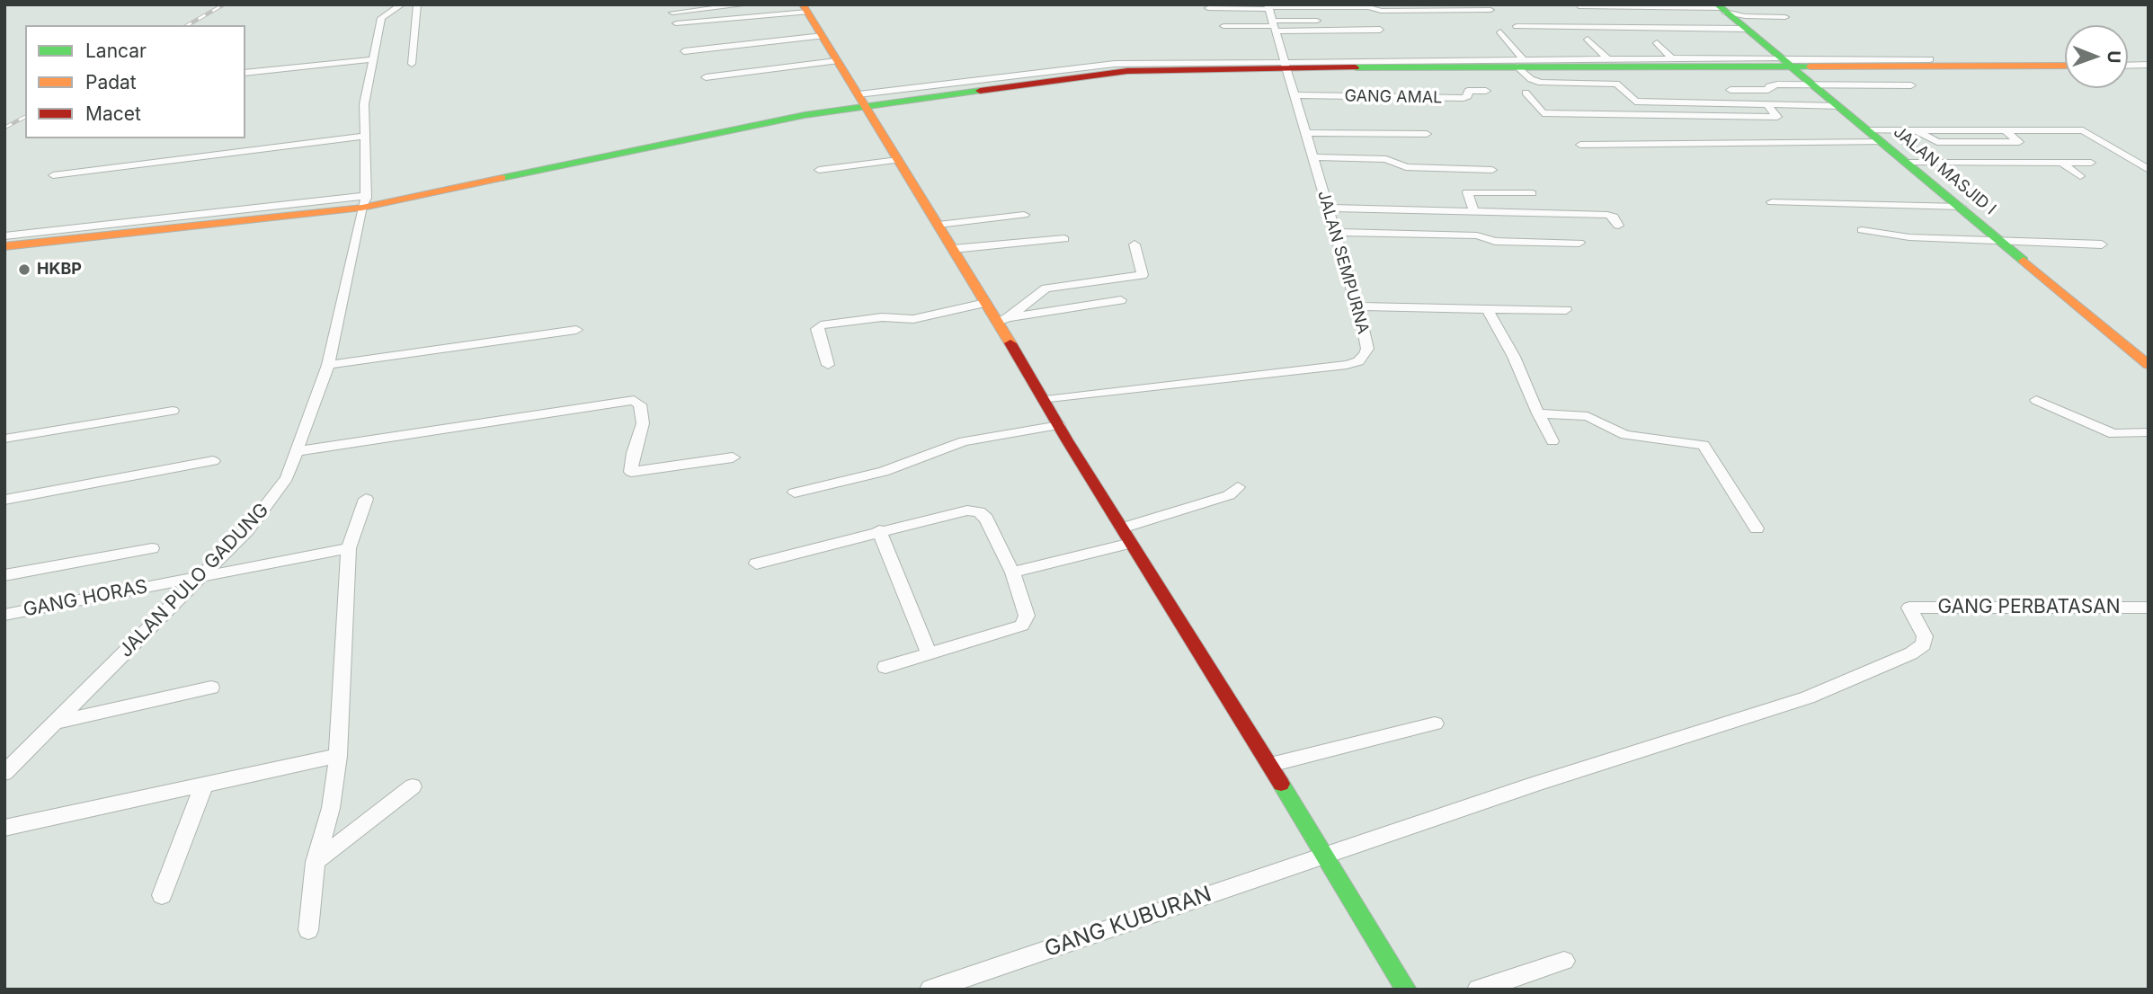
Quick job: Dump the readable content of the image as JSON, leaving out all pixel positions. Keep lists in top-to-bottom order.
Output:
{
  "streets": {
    "main road": ["JALAN MASJID I"],
    "street": [
      "GANG AMAL",
      "JALAN SEMPURNA",
      "JALAN PULO GADUNG",
      "GANG HORAS",
      "GANG PERBATASAN",
      "GANG KUBURAN"
    ]
  },
  "crossings": [
    ["GANG AMAL", "JALAN SEMPURNA"],
    ["JALAN PULO GADUNG", "GANG HORAS"],
    ["GANG PERBATASAN", "GANG KUBURAN"]
  ],
  "places": ["HKBP"],
  "legend": ["Lancar", "Padat", "Macet"],
  "north": "right"
}
